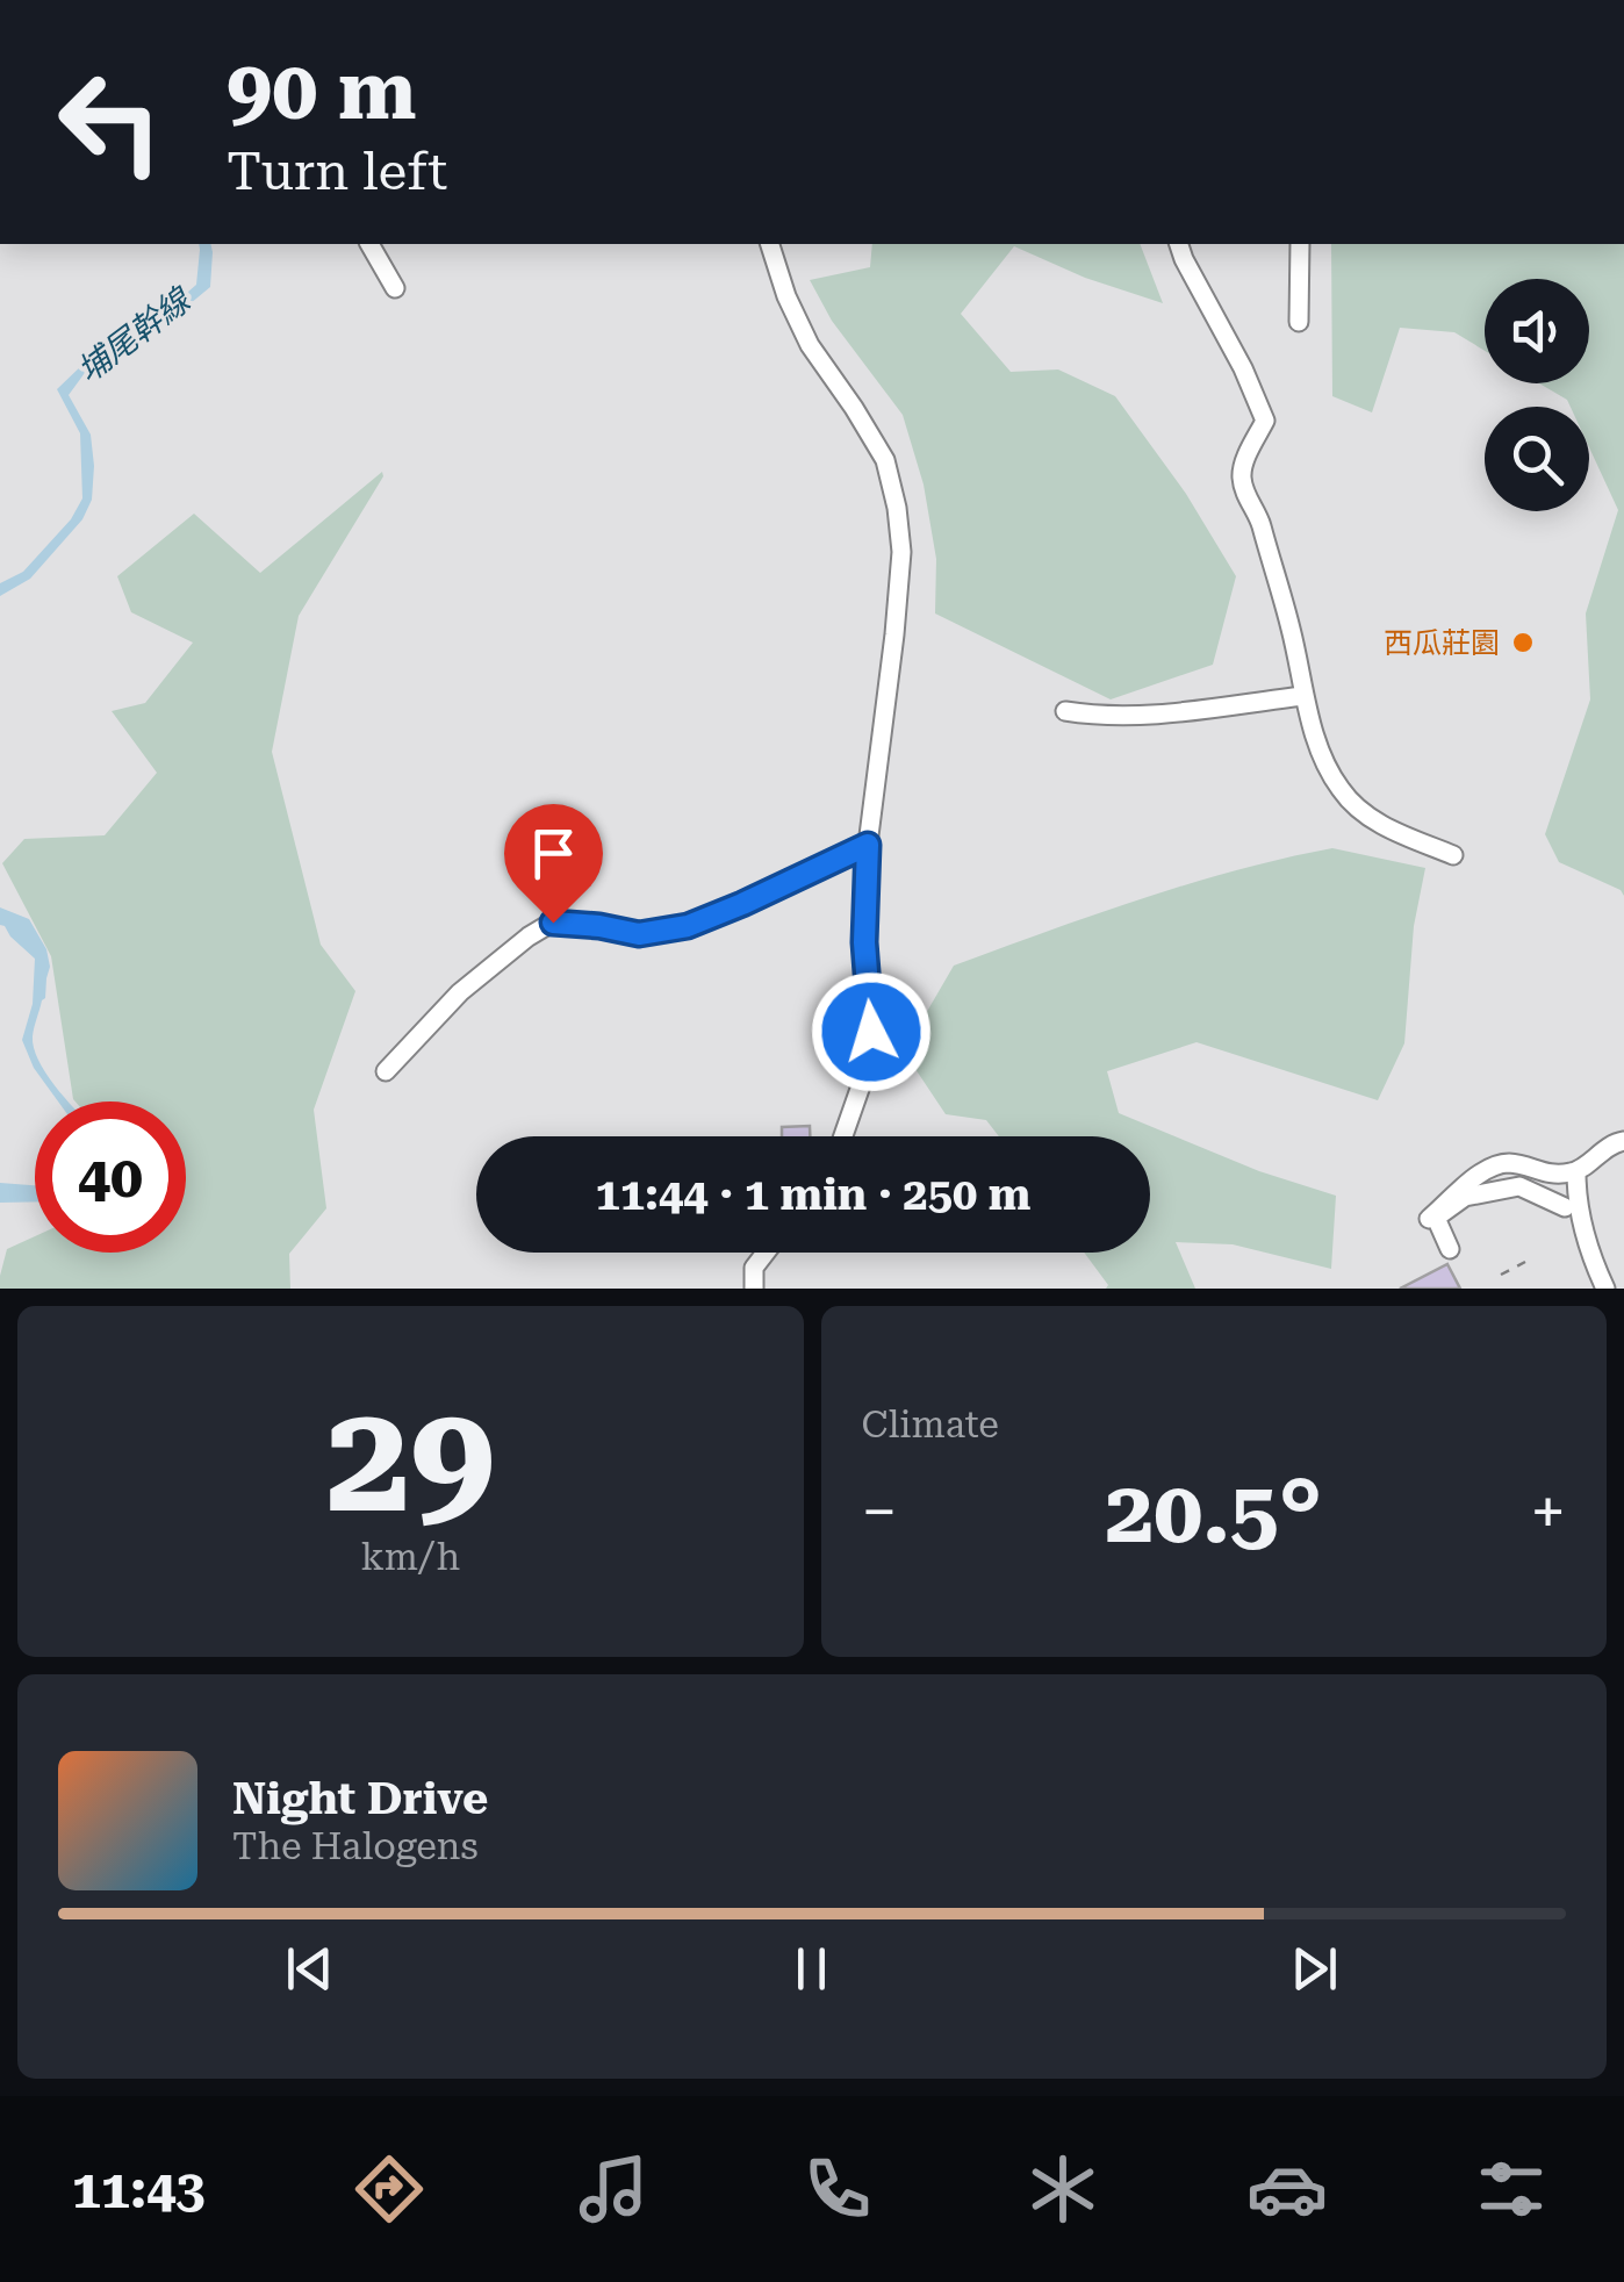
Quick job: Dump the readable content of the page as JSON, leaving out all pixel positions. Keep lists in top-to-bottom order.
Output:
{
  "water": ["埔尾幹線"],
  "places": ["西瓜莊園"],
  "page": {
    "turn": ["90 m", "Turn left"],
    "limit": "40",
    "trip": "11:44 · 1 min · 250 m",
    "tile": [
      ["29", "km/h"],
      "Climate"
    ],
    "heat": ["−", "20.5°", "+"],
    "song": ["Night Drive", "The Halogens"],
    "tabs": "11:43"
  }
}
